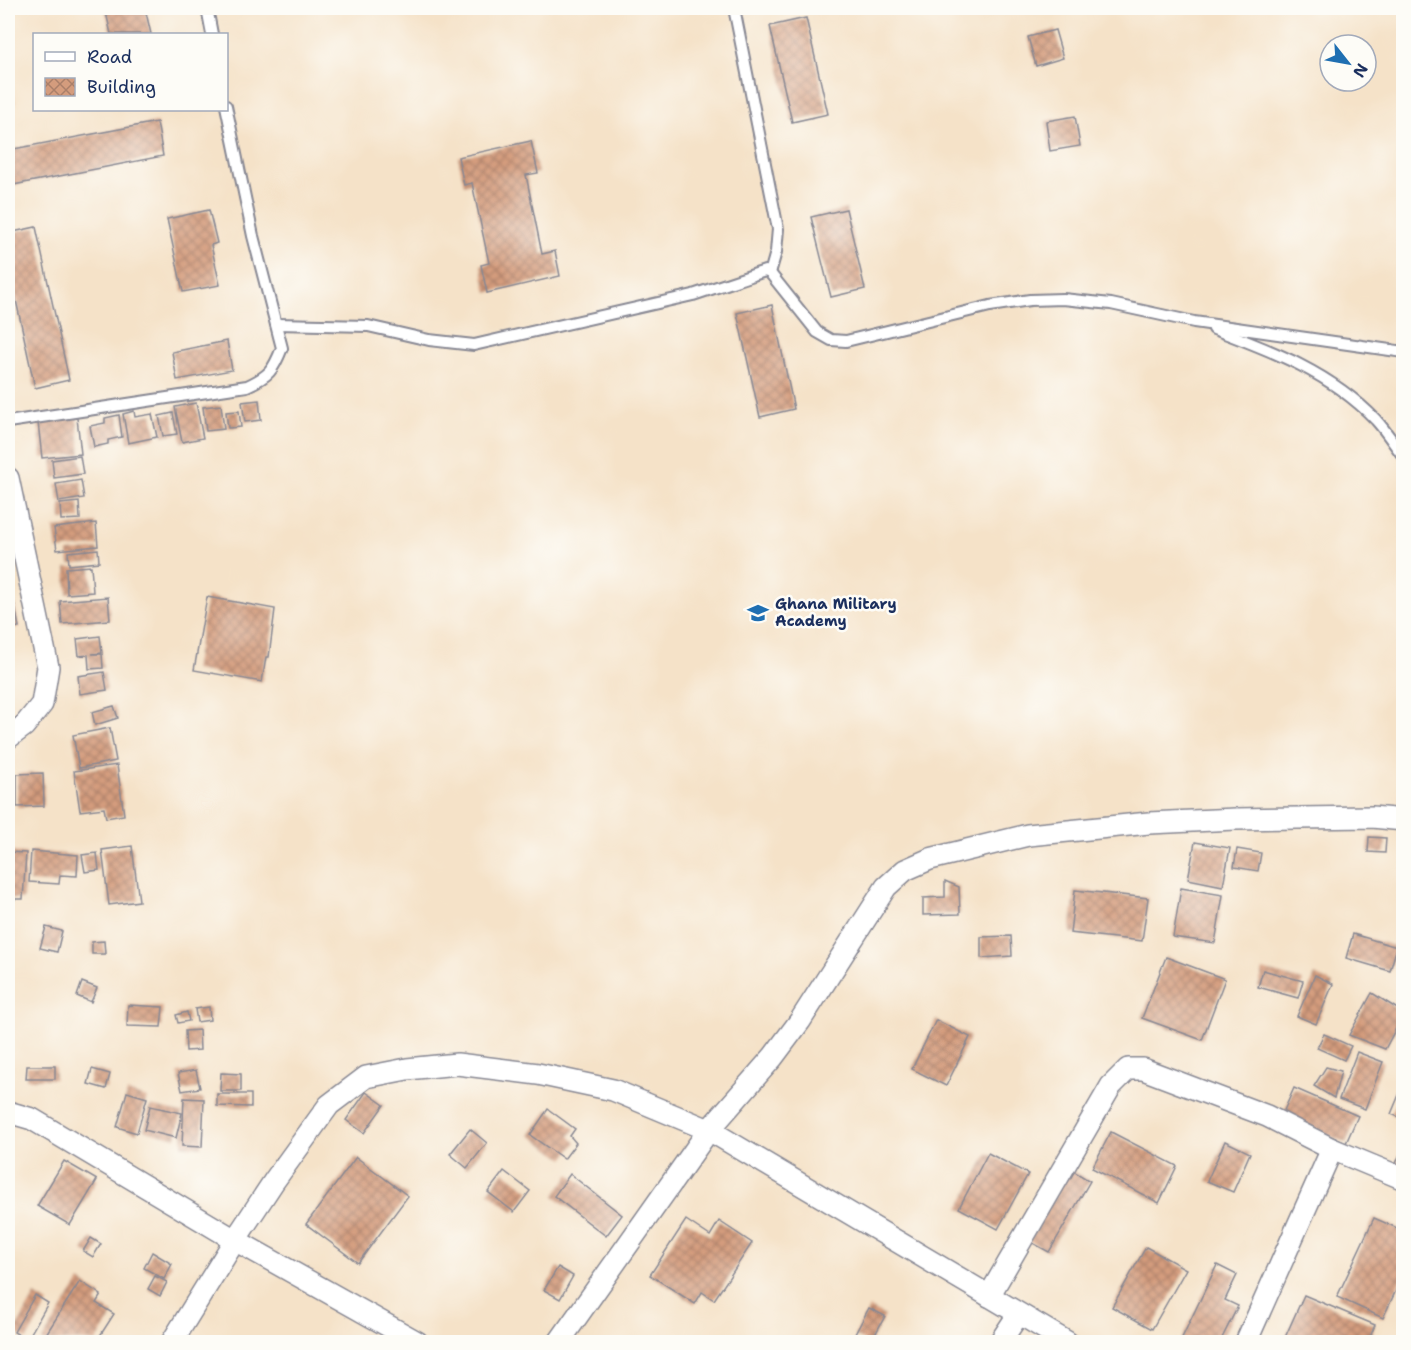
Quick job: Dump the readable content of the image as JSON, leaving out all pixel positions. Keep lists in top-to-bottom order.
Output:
{
  "places": {
    "school or university": ["Ghana Military Academy"]
  },
  "legend": ["Road", "Building"],
  "north": "bottom right"
}
